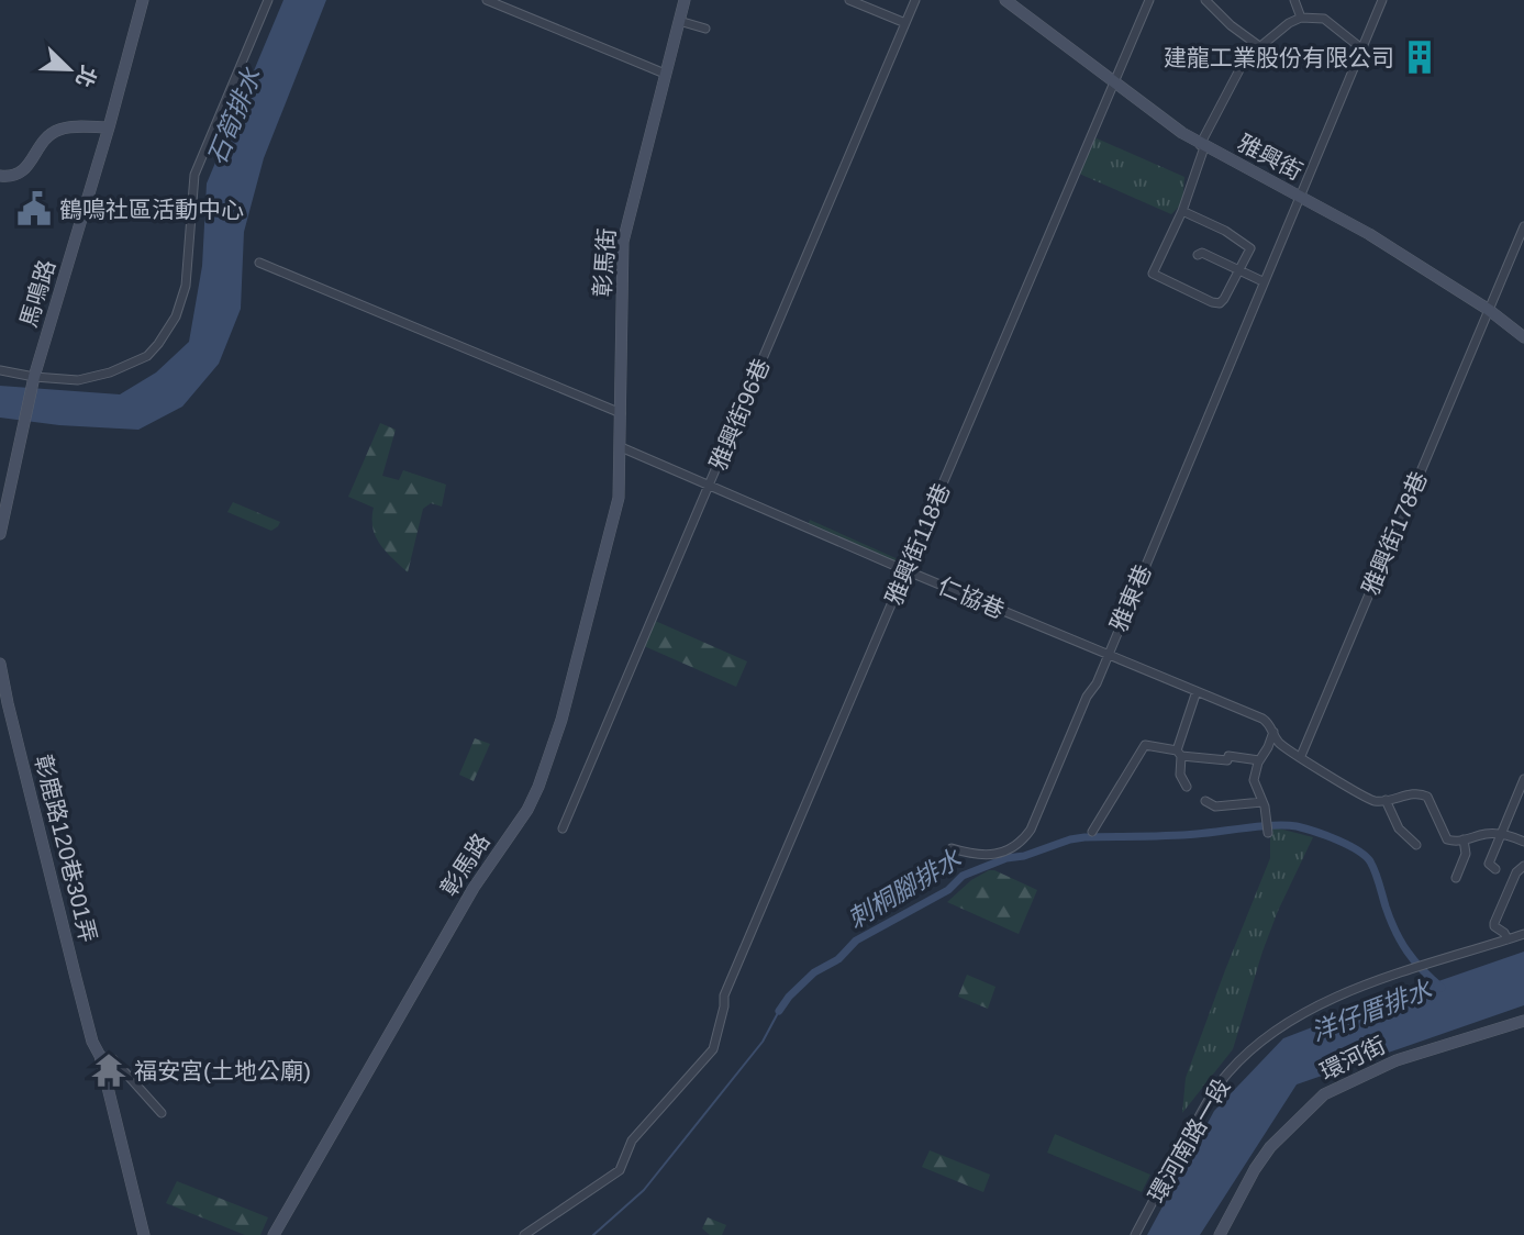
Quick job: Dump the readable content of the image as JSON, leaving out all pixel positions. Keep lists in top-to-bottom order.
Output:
{
  "streets": {
    "street": [
      "雅興街",
      "彰馬街",
      "馬鳴路",
      "雅興街96巷",
      "雅興街178巷",
      "雅興街118巷",
      "仁協巷",
      "雅東巷",
      "彰鹿路120巷301弄",
      "彰馬路",
      "環河街",
      "環河南路一段"
    ]
  },
  "crossings": [
    ["雅興街", "雅興街178巷"],
    ["雅興街", "雅興街118巷"],
    ["雅興街", "雅東巷"],
    ["彰馬街", "仁協巷"],
    ["彰馬街", "彰馬路"],
    ["雅興街96巷", "仁協巷"],
    ["雅興街178巷", "仁協巷"],
    ["雅興街118巷", "仁協巷"],
    ["仁協巷", "雅東巷"]
  ],
  "water": ["石筍排水", "刺桐腳排水", "洋仔厝排水"],
  "places": {
    "building": ["建龍工業股份有限公司"],
    "public building": ["鶴鳴社區活動中心"],
    "temple": ["福安宮(土地公廟)"]
  },
  "north": "bottom right"
}
